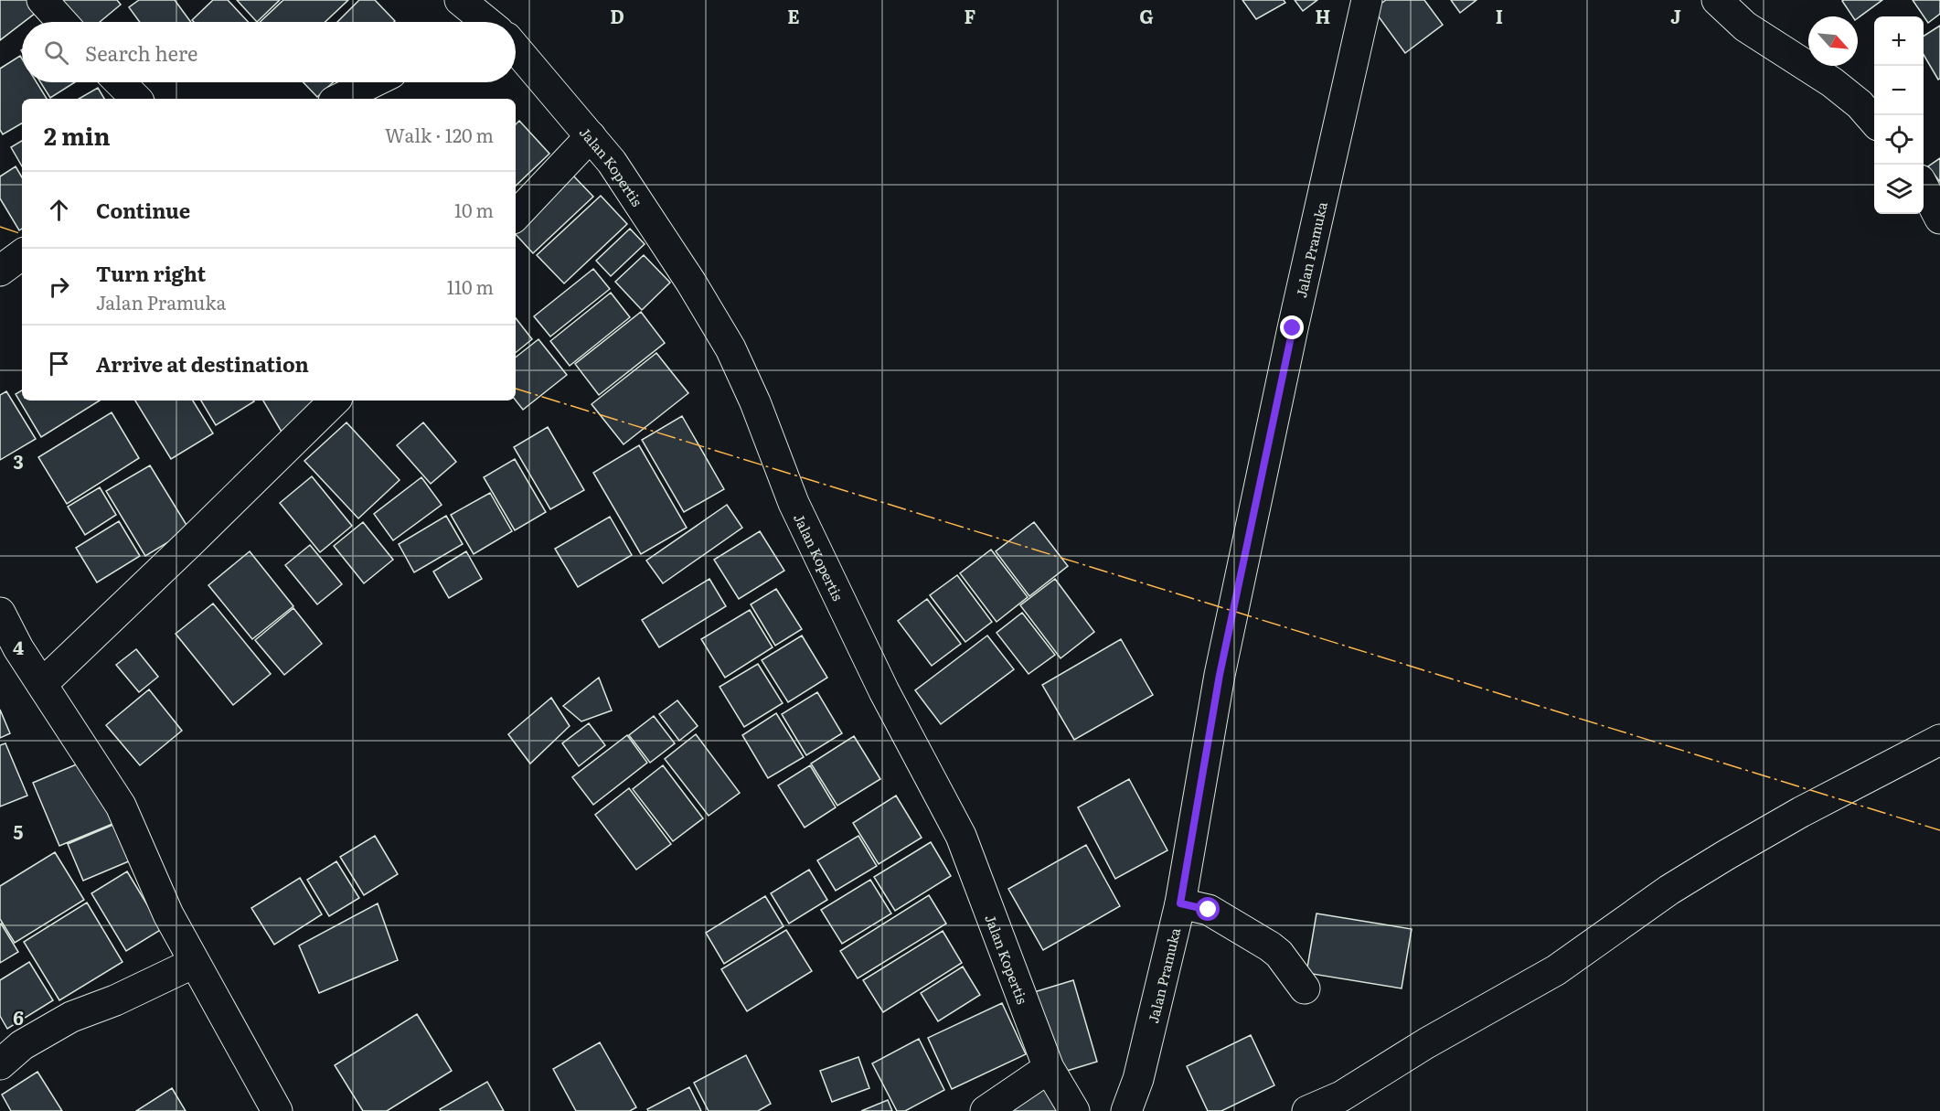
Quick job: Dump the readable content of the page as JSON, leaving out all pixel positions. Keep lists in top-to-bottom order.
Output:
{
  "streets": {
    "street": ["Jalan Kopertis", "Jalan Pramuka"]
  },
  "north": "bottom right",
  "page": {
    "map_buttons": ["+", "−"],
    "search": "Search here",
    "heading": ["2 min", "Walk · 120 m"],
    "list": [
      ["Continue", "10 m"],
      ["Turn right", "Jalan Pramuka", "110 m"],
      "Arrive at destination"
    ]
  },
  "grid": {
    "columns": [
      "D",
      "E",
      "F",
      "G",
      "H",
      "I",
      "J"
    ],
    "rows": [
      "3",
      "4",
      "5",
      "6"
    ]
  }
}
